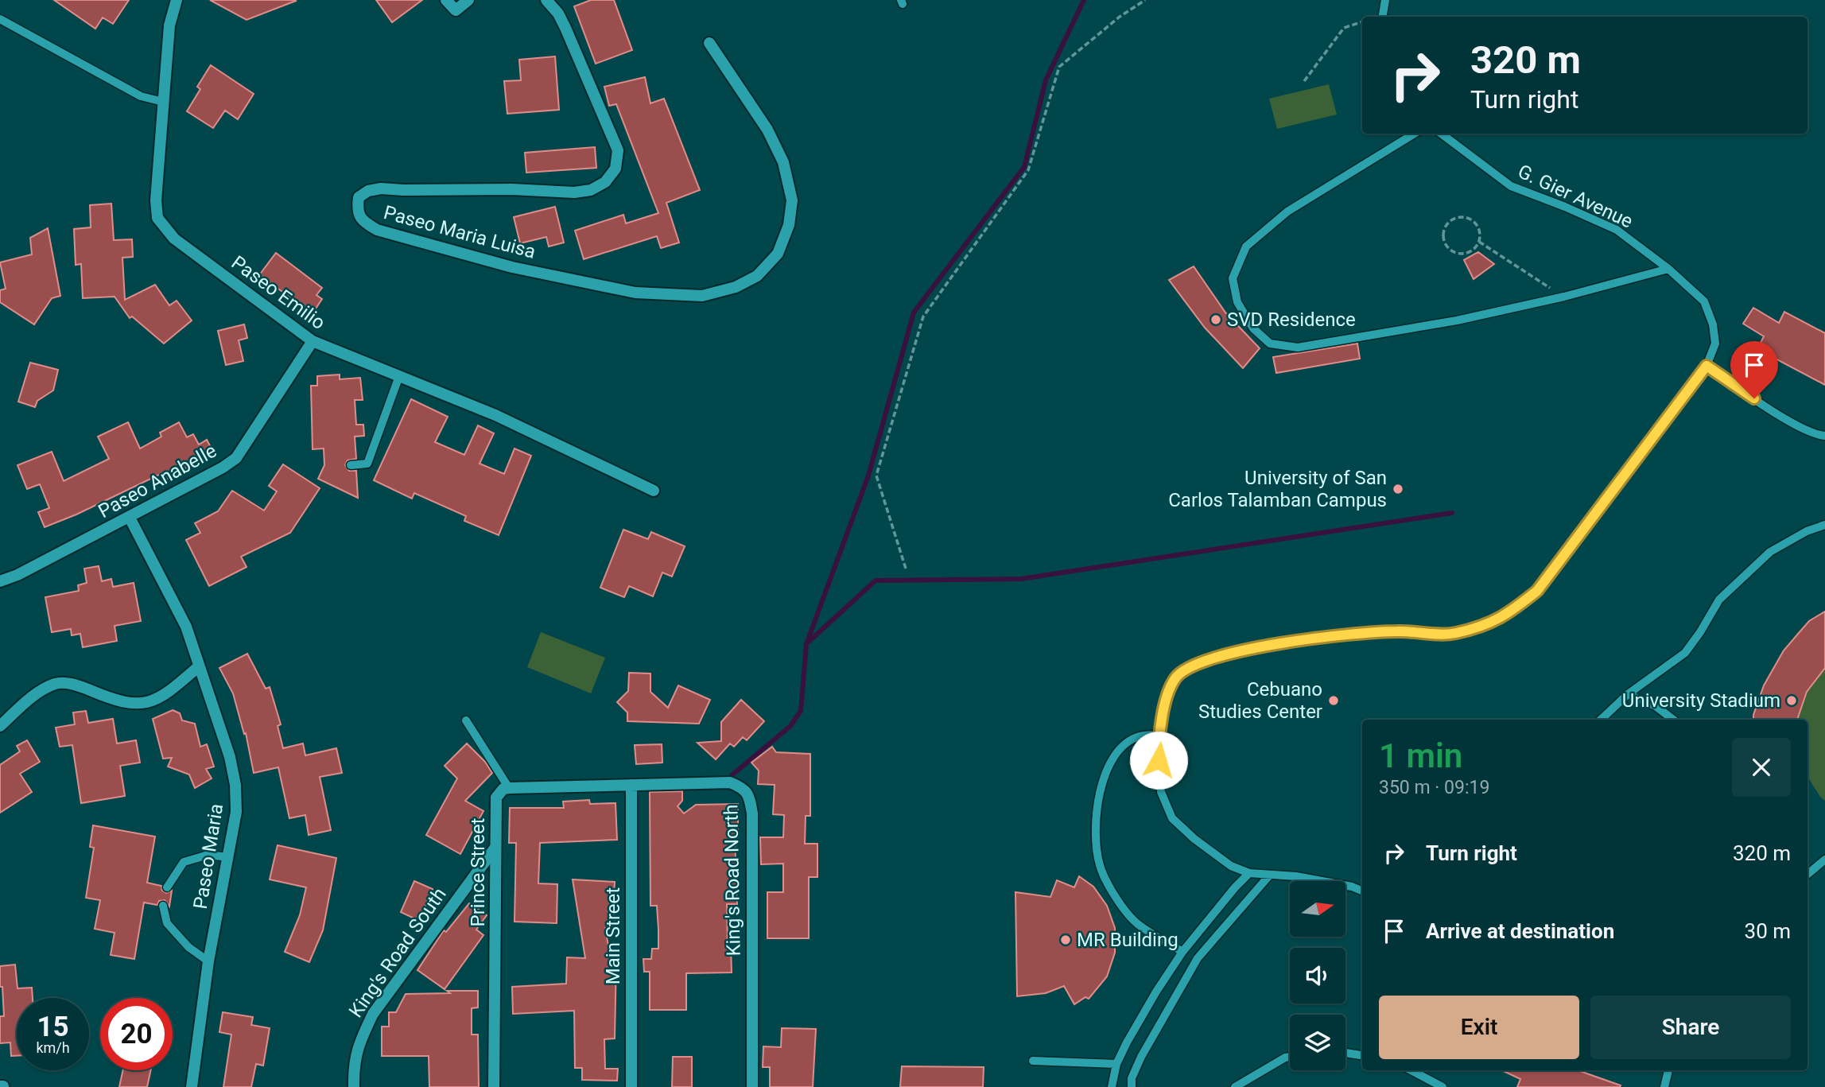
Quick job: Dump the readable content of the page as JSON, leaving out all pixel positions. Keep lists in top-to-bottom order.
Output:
{
  "streets": {
    "street": [
      "Paseo Maria Luisa",
      "Paseo Emilio",
      "Paseo Anabelle",
      "Paseo Maria",
      "Prince Street",
      "King's Road North",
      "Main Street",
      "King's Road South"
    ],
    "lane": ["G. Gier Avenue"]
  },
  "crossings": [
    ["Paseo Emilio", "Paseo Anabelle"],
    ["Paseo Anabelle", "Paseo Maria"],
    ["Prince Street", "King's Road South"],
    ["King's Road North", "Main Street"]
  ],
  "places": [
    "SVD Residence",
    "University of San Carlos Talamban Campus",
    "Cebuano Studies Center",
    "University Stadium",
    "MR Building"
  ],
  "north": "right",
  "page": {
    "turn": ["320 m", "Turn right"],
    "heading": ["1 min", "350 m · 09:19"],
    "list": [
      {
        "name": "Turn right",
        "value": "320 m"
      },
      {
        "name": "Arrive at destination",
        "value": "30 m"
      }
    ],
    "buttons": ["Exit", "Share"],
    "speed": "15 km/h",
    "limit": "20"
  }
}
